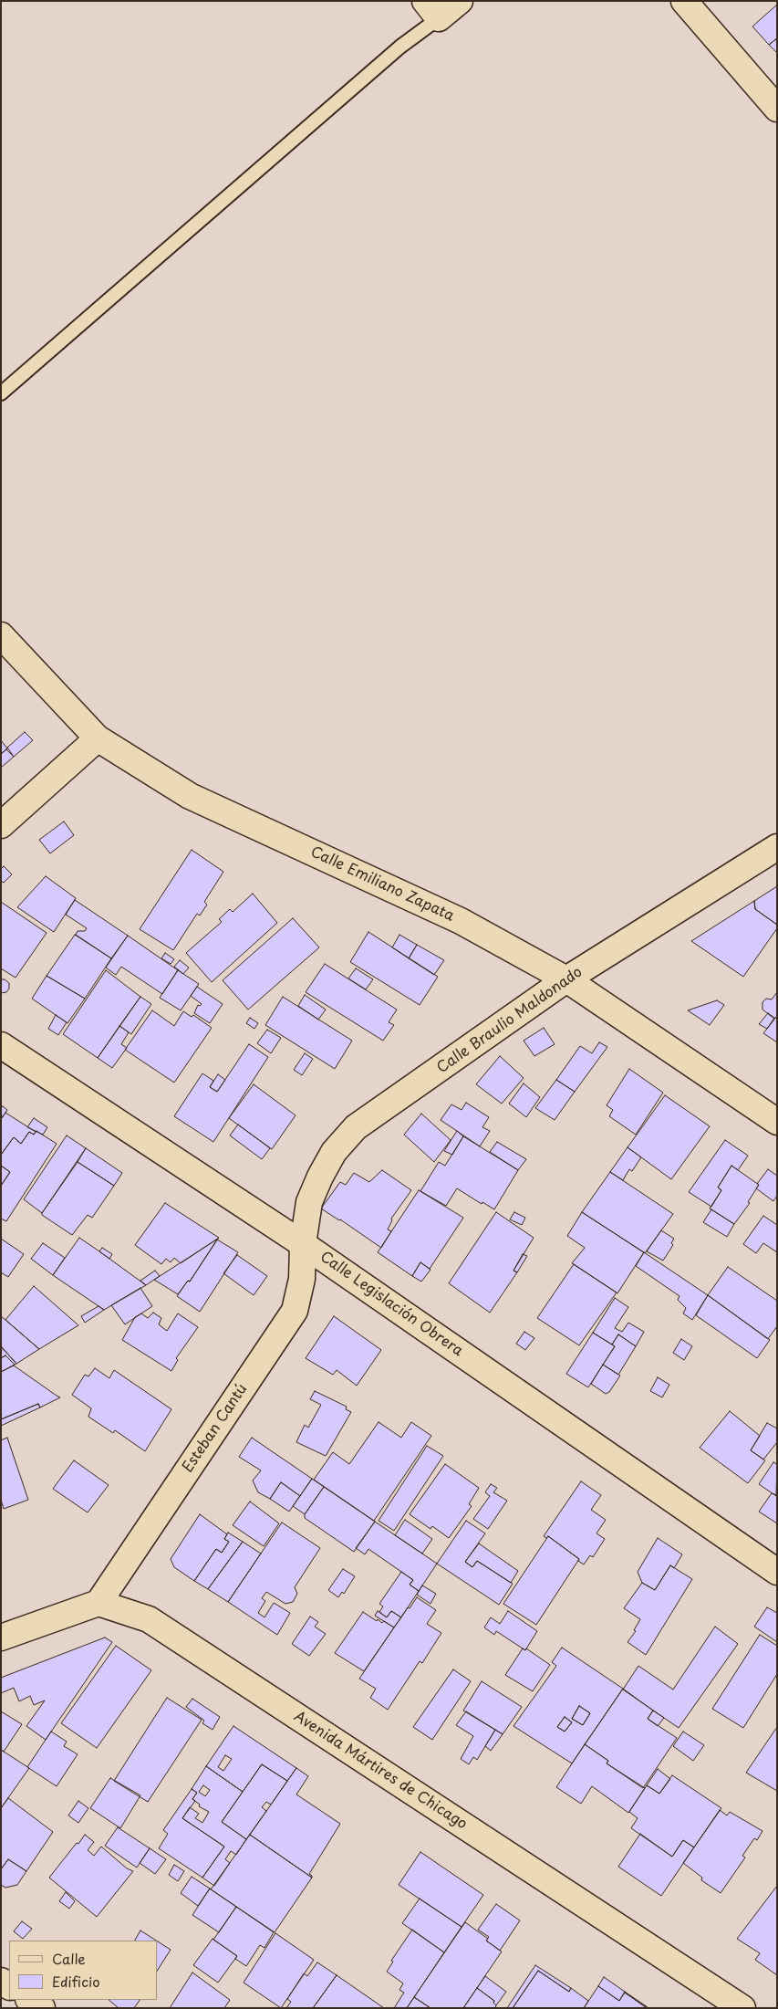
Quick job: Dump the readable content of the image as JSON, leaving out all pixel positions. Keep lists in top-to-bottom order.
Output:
{
  "streets": {
    "street": [
      "Calle Emiliano Zapata",
      "Calle Braulio Maldonado",
      "Calle Legislación Obrera",
      "Esteban Cantú",
      "Avenida Mártires de Chicago"
    ]
  },
  "crossings": [
    ["Calle Emiliano Zapata", "Calle Braulio Maldonado"],
    ["Calle Braulio Maldonado", "Calle Legislación Obrera"],
    ["Calle Braulio Maldonado", "Esteban Cantú"],
    ["Calle Legislación Obrera", "Esteban Cantú"],
    ["Esteban Cantú", "Avenida Mártires de Chicago"]
  ],
  "legend": ["Calle", "Edificio"]
}
